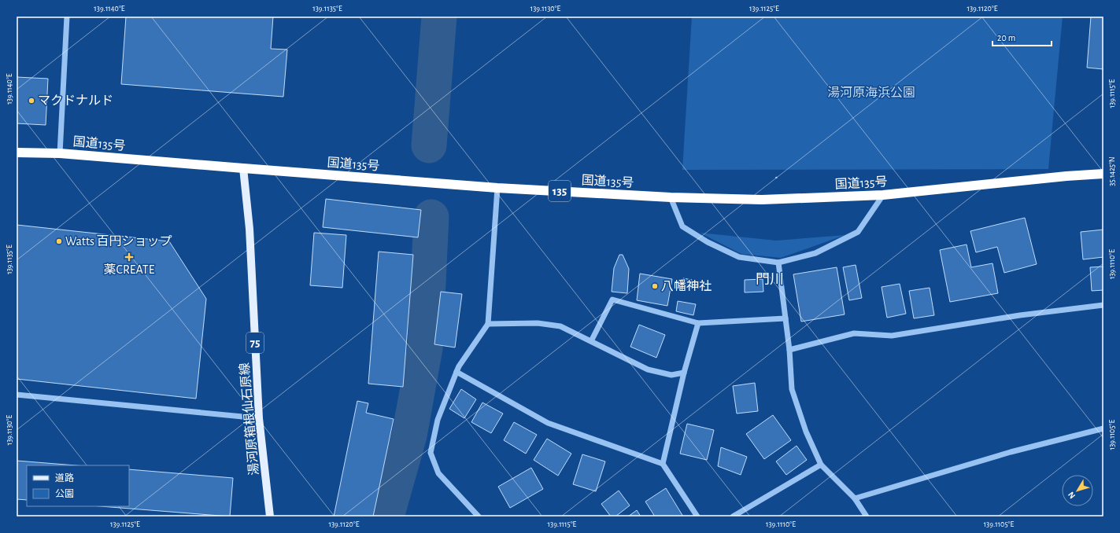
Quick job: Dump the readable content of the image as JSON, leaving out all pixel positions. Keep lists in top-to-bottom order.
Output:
{
  "streets": {
    "highway": ["国道135号", "135"],
    "main road": ["75", "湯河原箱根仙石原線"]
  },
  "crossings": [
    ["国道135号", "湯河原箱根仙石原線"]
  ],
  "districts": ["門川"],
  "parks": ["湯河原海浜公園"],
  "places": {
    "other": ["マクドナルド", "Watts 百円ショップ", "八幡神社"],
    "health": ["薬CREATE"]
  },
  "legend": ["道路", "公園"],
  "scale_bar": "20 m",
  "north": "bottom left",
  "coordinates": [
    "139.1140°E",
    "139.1135°E",
    "139.1130°E",
    "139.1125°E",
    "139.1120°E",
    "139.1115°E",
    "35.1425°N",
    "139.1110°E",
    "139.1105°E"
  ]
}
